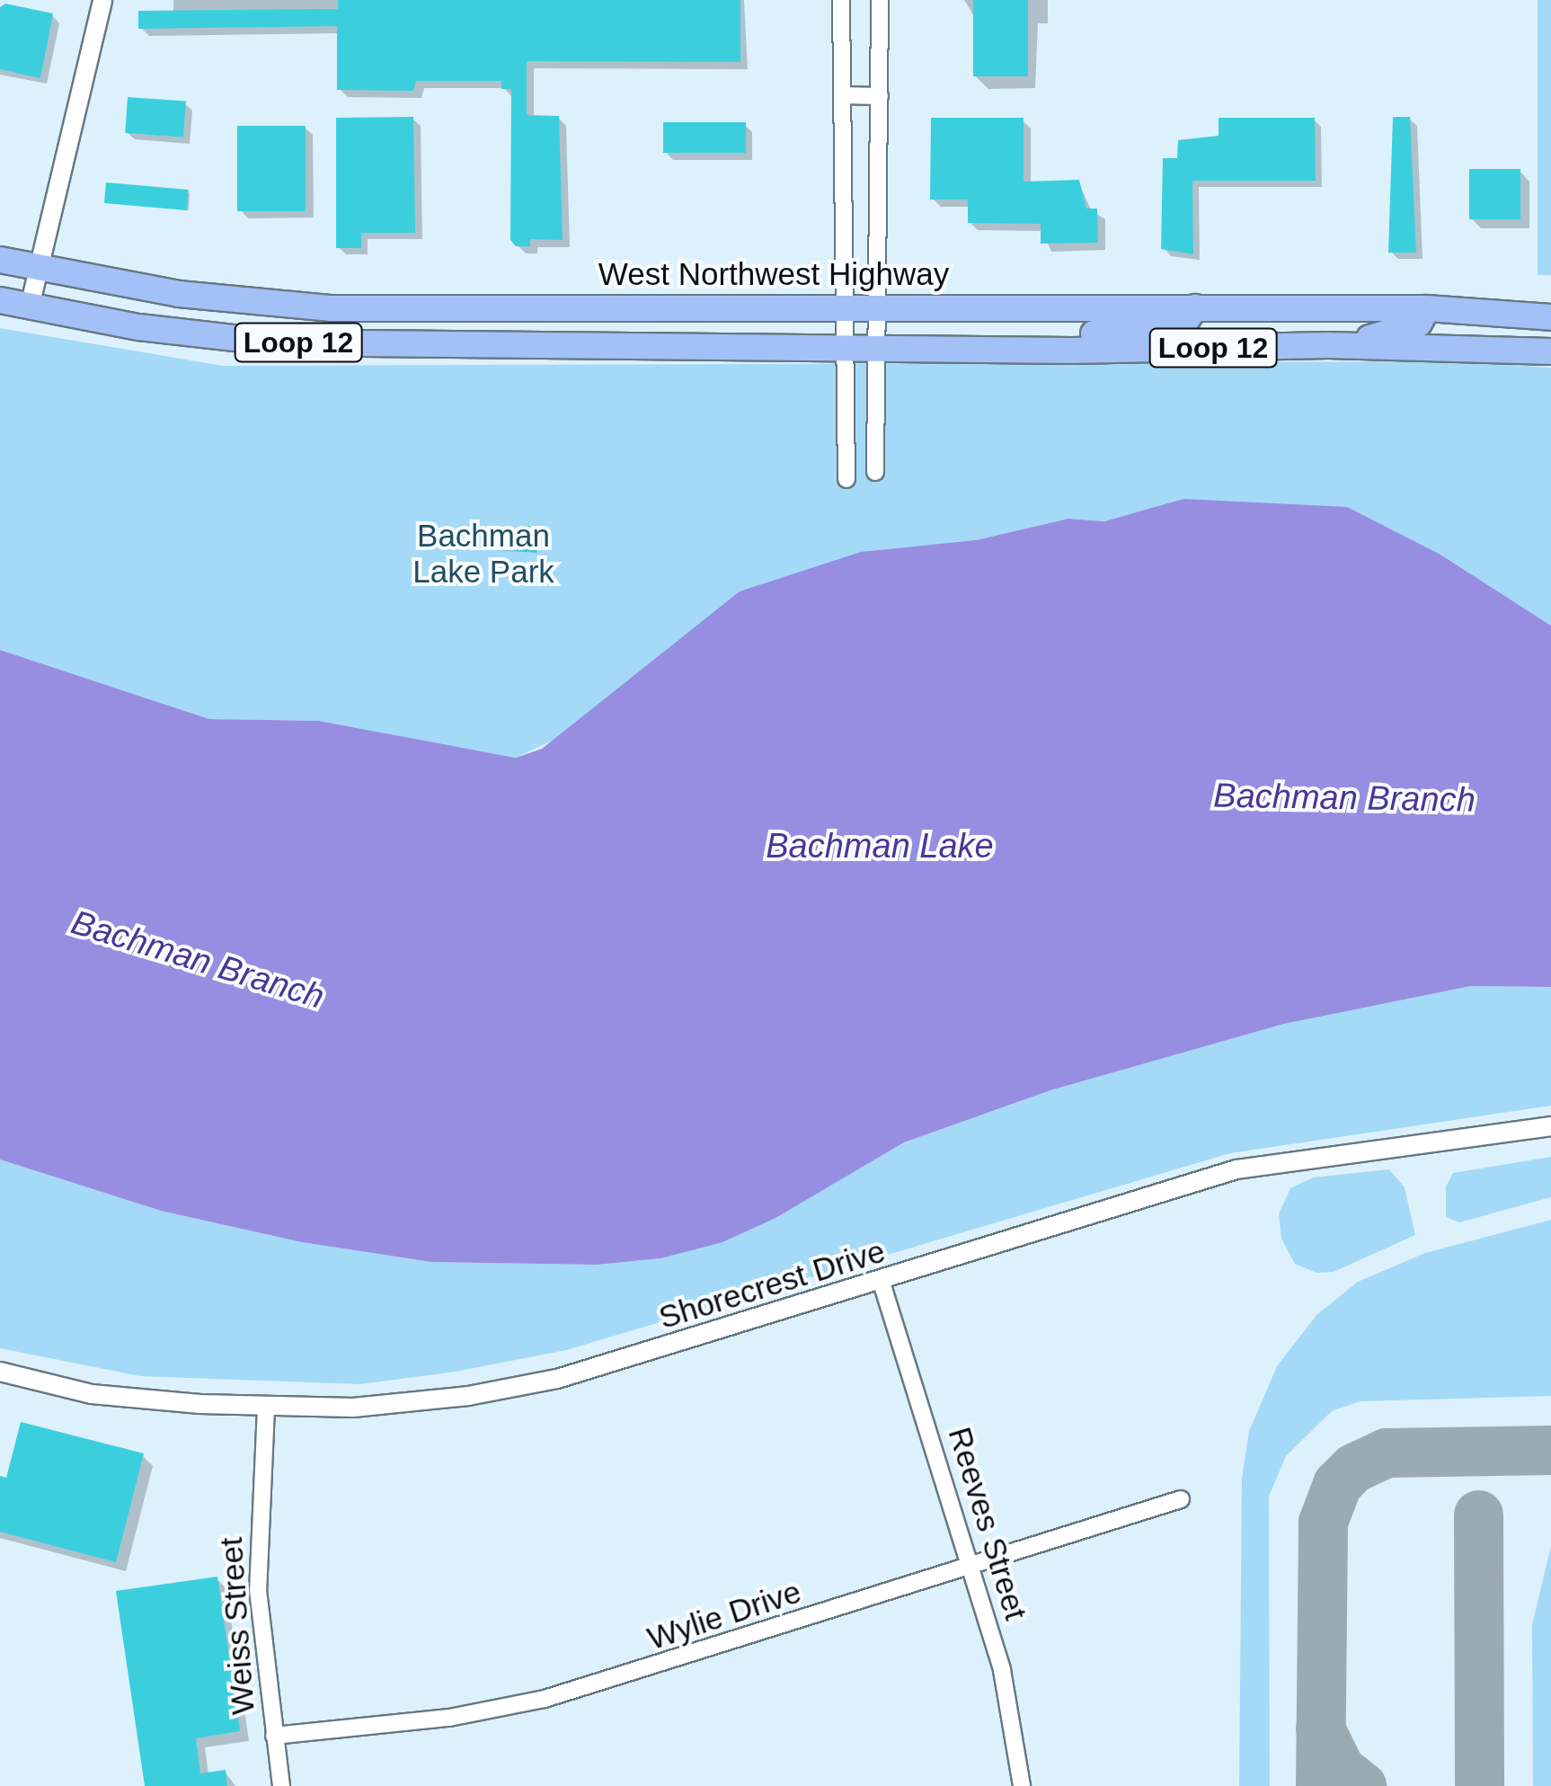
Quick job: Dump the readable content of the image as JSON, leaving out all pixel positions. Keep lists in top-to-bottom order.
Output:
{
  "streets": {
    "main road": ["West Northwest Highway", "Loop 12"],
    "street": [
      "Shorecrest Drive",
      "Reeves Street",
      "Wylie Drive",
      "Weiss Street"
    ]
  },
  "crossings": [
    ["Shorecrest Drive", "Reeves Street"],
    ["Shorecrest Drive", "Weiss Street"],
    ["Reeves Street", "Wylie Drive"],
    ["Wylie Drive", "Weiss Street"]
  ],
  "water": ["Bachman Branch", "Bachman Lake"],
  "parks": ["Bachman Lake Park"]
}
